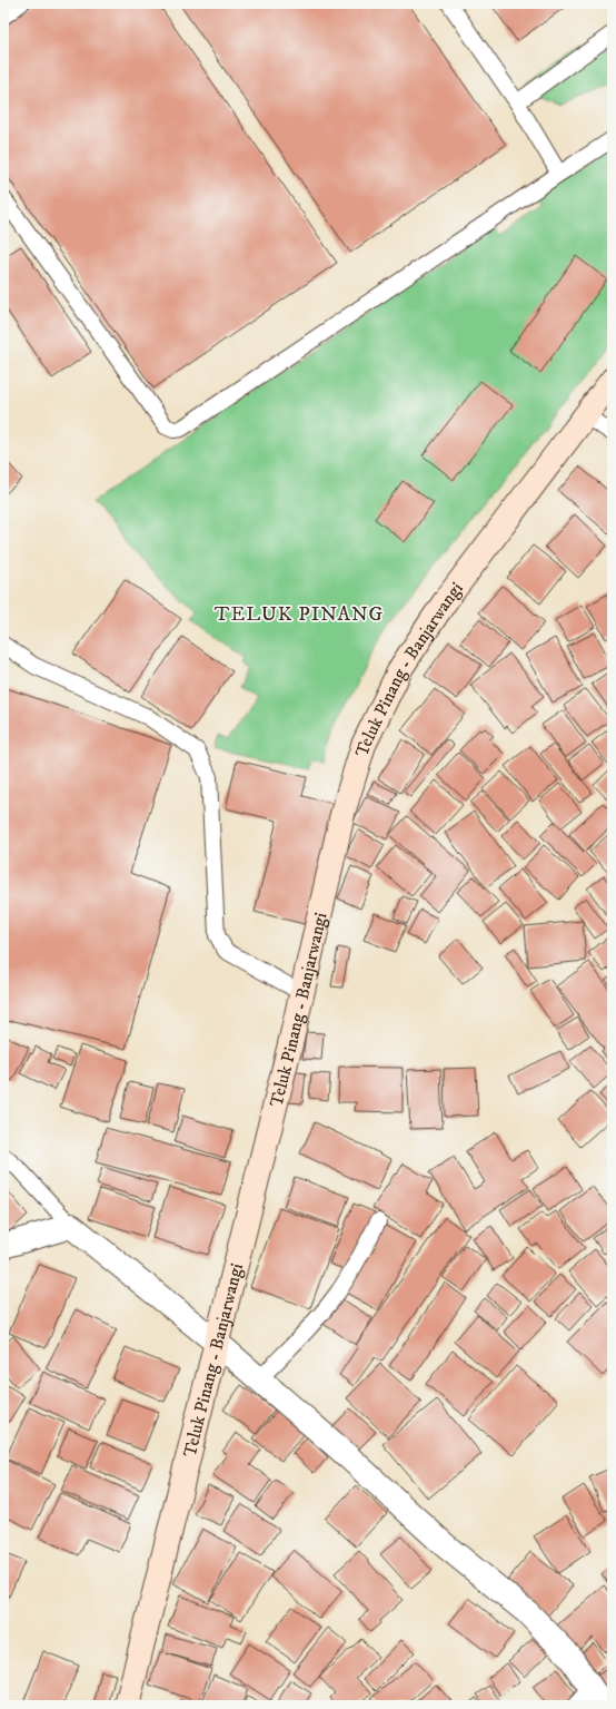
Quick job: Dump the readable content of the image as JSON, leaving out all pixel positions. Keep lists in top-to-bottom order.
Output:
{
  "streets": {
    "main road": ["Teluk Pinang - Banjarwangi"]
  },
  "districts": ["TELUK PINANG"]
}
